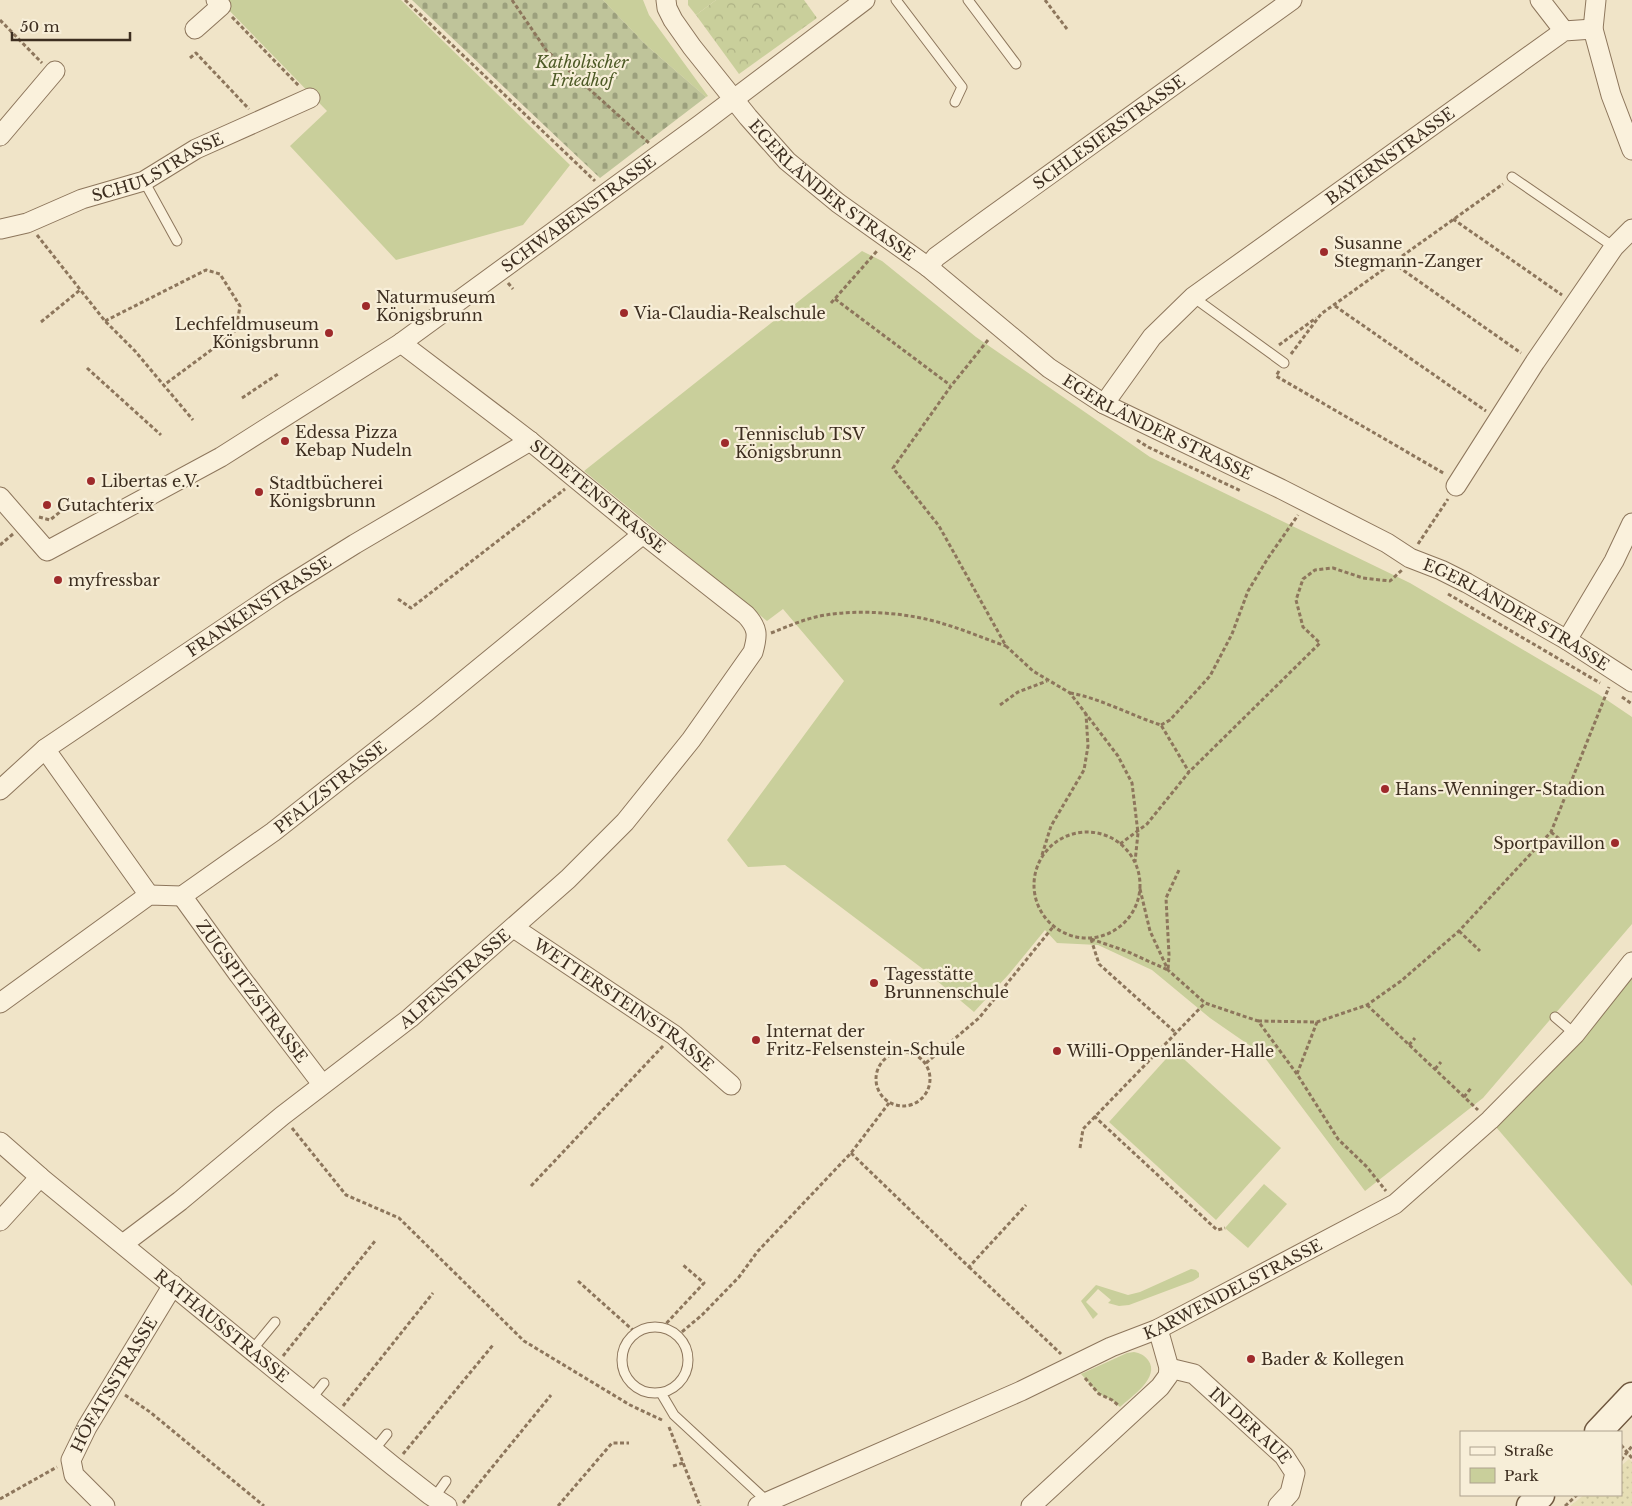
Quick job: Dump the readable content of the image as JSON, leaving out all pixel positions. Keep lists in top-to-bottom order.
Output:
{
  "streets": {
    "street": [
      "SCHLESIERSTRASSE",
      "BAYERNSTRASSE",
      "SCHULSTRASSE",
      "EGERLÄNDER STRASSE",
      "SCHWABENSTRASSE",
      "SUDETENSTRASSE",
      "FRANKENSTRASSE",
      "PFALZSTRASSE",
      "ALPENSTRASSE",
      "ZUGSPITZSTRASSE",
      "WETTERSTEINSTRASSE",
      "KARWENDELSTRASSE",
      "RATHAUSSTRASSE",
      "HÖFATSSTRASSE",
      "IN DER AUE"
    ]
  },
  "crossings": [
    ["SCHLESIERSTRASSE", "EGERLÄNDER STRASSE"],
    ["BAYERNSTRASSE", "EGERLÄNDER STRASSE"],
    ["EGERLÄNDER STRASSE", "SCHWABENSTRASSE"],
    ["SCHWABENSTRASSE", "SUDETENSTRASSE"],
    ["SUDETENSTRASSE", "FRANKENSTRASSE"],
    ["SUDETENSTRASSE", "PFALZSTRASSE"],
    ["SUDETENSTRASSE", "ALPENSTRASSE"],
    ["PFALZSTRASSE", "ZUGSPITZSTRASSE"],
    ["ALPENSTRASSE", "ZUGSPITZSTRASSE"],
    ["ALPENSTRASSE", "WETTERSTEINSTRASSE"],
    ["ALPENSTRASSE", "RATHAUSSTRASSE"],
    ["RATHAUSSTRASSE", "HÖFATSSTRASSE"]
  ],
  "parks": ["Katholischer Friedhof"],
  "places": [
    "Susanne Stegmann-Zanger",
    "Naturmuseum Königsbrunn",
    "Via-Claudia-Realschule",
    "Lechfeldmuseum Königsbrunn",
    "Edessa Pizza Kebap Nudeln",
    "Tennisclub TSV Königsbrunn",
    "Libertas e.V.",
    "Stadtbücherei Königsbrunn",
    "Gutachterix",
    "myfressbar",
    "Hans-Wenninger-Stadion",
    "Sportpavillon",
    "Tagesstätte Brunnenschule",
    "Internat der Fritz-Felsenstein-Schule",
    "Willi-Oppenländer-Halle",
    "Bader & Kollegen"
  ],
  "legend": ["Straße", "Park"],
  "scale_bar": "50 m"
}
